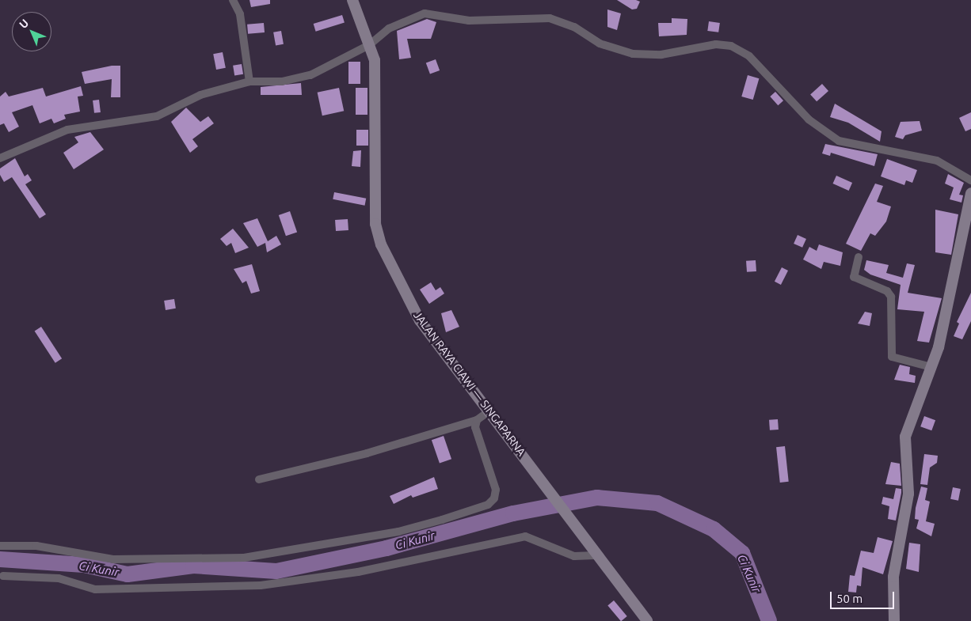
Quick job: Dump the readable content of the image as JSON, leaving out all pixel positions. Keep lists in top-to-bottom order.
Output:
{
  "streets": {
    "main road": ["JALAN RAYA CIAWI — SINGAPARNA"]
  },
  "water": ["Ci Kunir"],
  "scale_bar": "50 m",
  "north": "top left"
}
